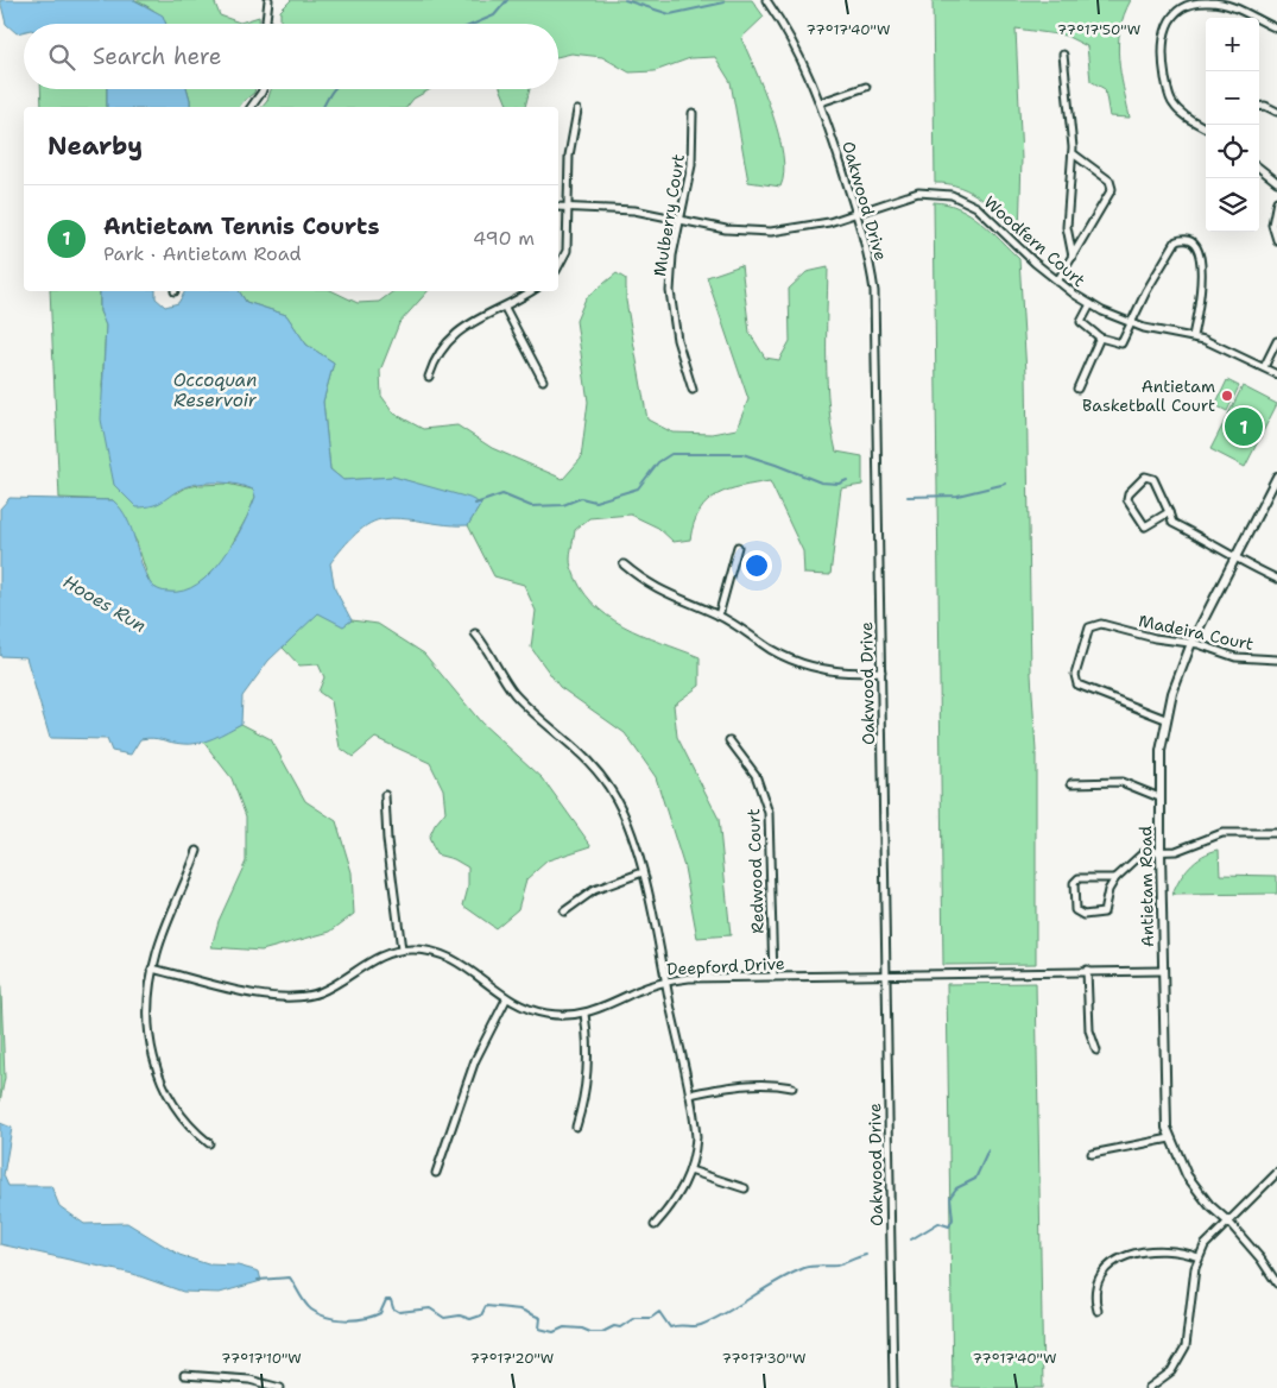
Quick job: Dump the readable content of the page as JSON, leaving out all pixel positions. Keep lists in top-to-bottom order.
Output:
{
  "streets": {
    "street": [
      "Oakwood Drive",
      "Mulberry Court",
      "Woodfern Court",
      "Madeira Court",
      "Redwood Court",
      "Antietam Road",
      "Deepford Drive"
    ]
  },
  "crossings": [
    ["Oakwood Drive", "Woodfern Court"],
    ["Oakwood Drive", "Deepford Drive"],
    ["Mulberry Court", "Woodfern Court"],
    ["Madeira Court", "Antietam Road"],
    ["Redwood Court", "Deepford Drive"],
    ["Antietam Road", "Deepford Drive"]
  ],
  "water": ["Occoquan Reservoir", "Hooes Run"],
  "places": ["Antietam Basketball Court"],
  "page": {
    "map_buttons": ["+", "−"],
    "search": "Search here",
    "heading": "Nearby",
    "list": [
      {
        "mark": "1",
        "name": "Antietam Tennis Courts",
        "note": "Park · Antietam Road",
        "value": "490 m"
      }
    ],
    "pins": "1"
  },
  "coordinates": [
    "77°17'40\"W",
    "77°17'50\"W",
    "77°17'10\"W",
    "77°17'20\"W",
    "77°17'30\"W"
  ]
}
